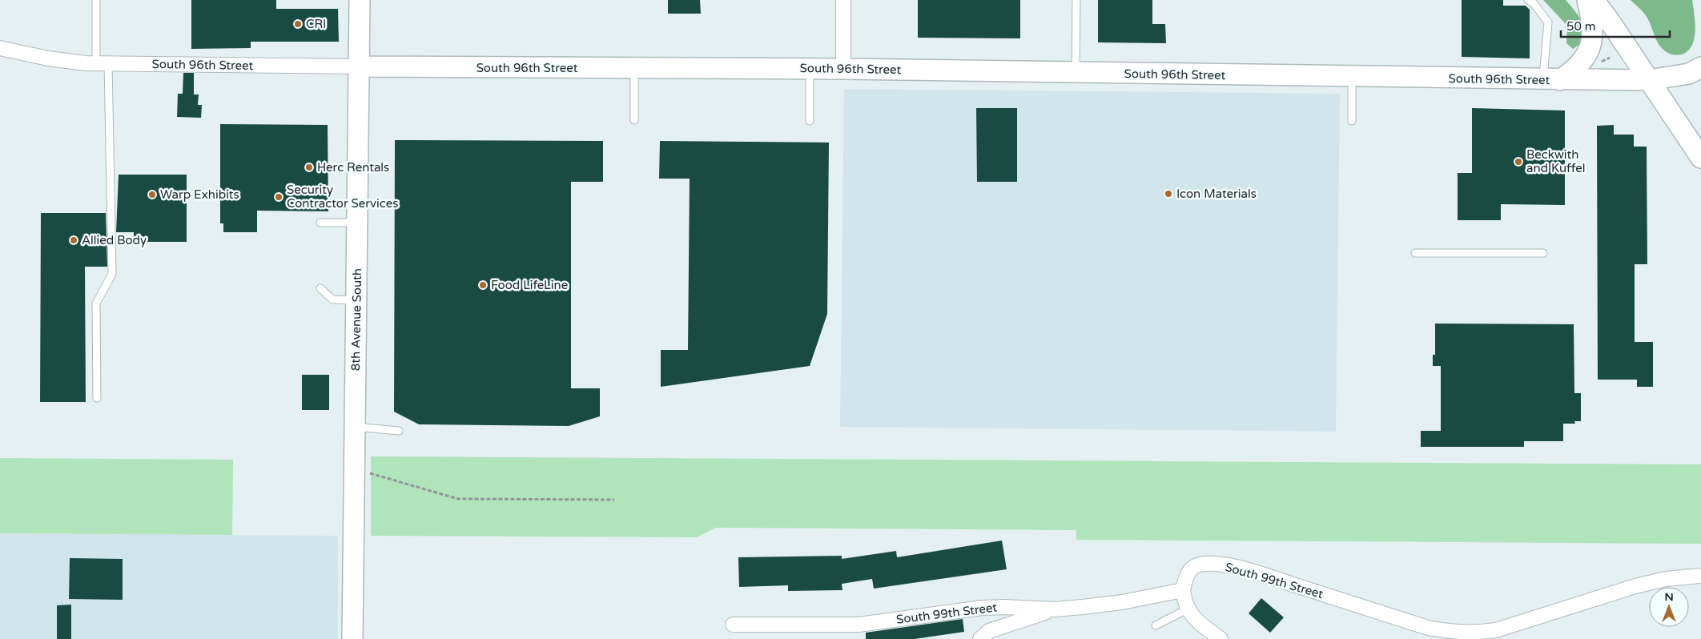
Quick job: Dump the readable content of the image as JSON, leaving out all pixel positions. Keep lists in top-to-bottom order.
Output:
{
  "streets": {
    "street": ["South 96th Street", "8th Avenue South", "South 99th Street"]
  },
  "crossings": [
    ["South 96th Street", "8th Avenue South"]
  ],
  "places": [
    "CRI",
    "Beckwith and Kuffel",
    "Herc Rentals",
    "Icon Materials",
    "Warp Exhibits",
    "Security Contractor Services",
    "Allied Body",
    "Food LifeLine"
  ],
  "scale_bar": "50 m",
  "north": "top"
}
